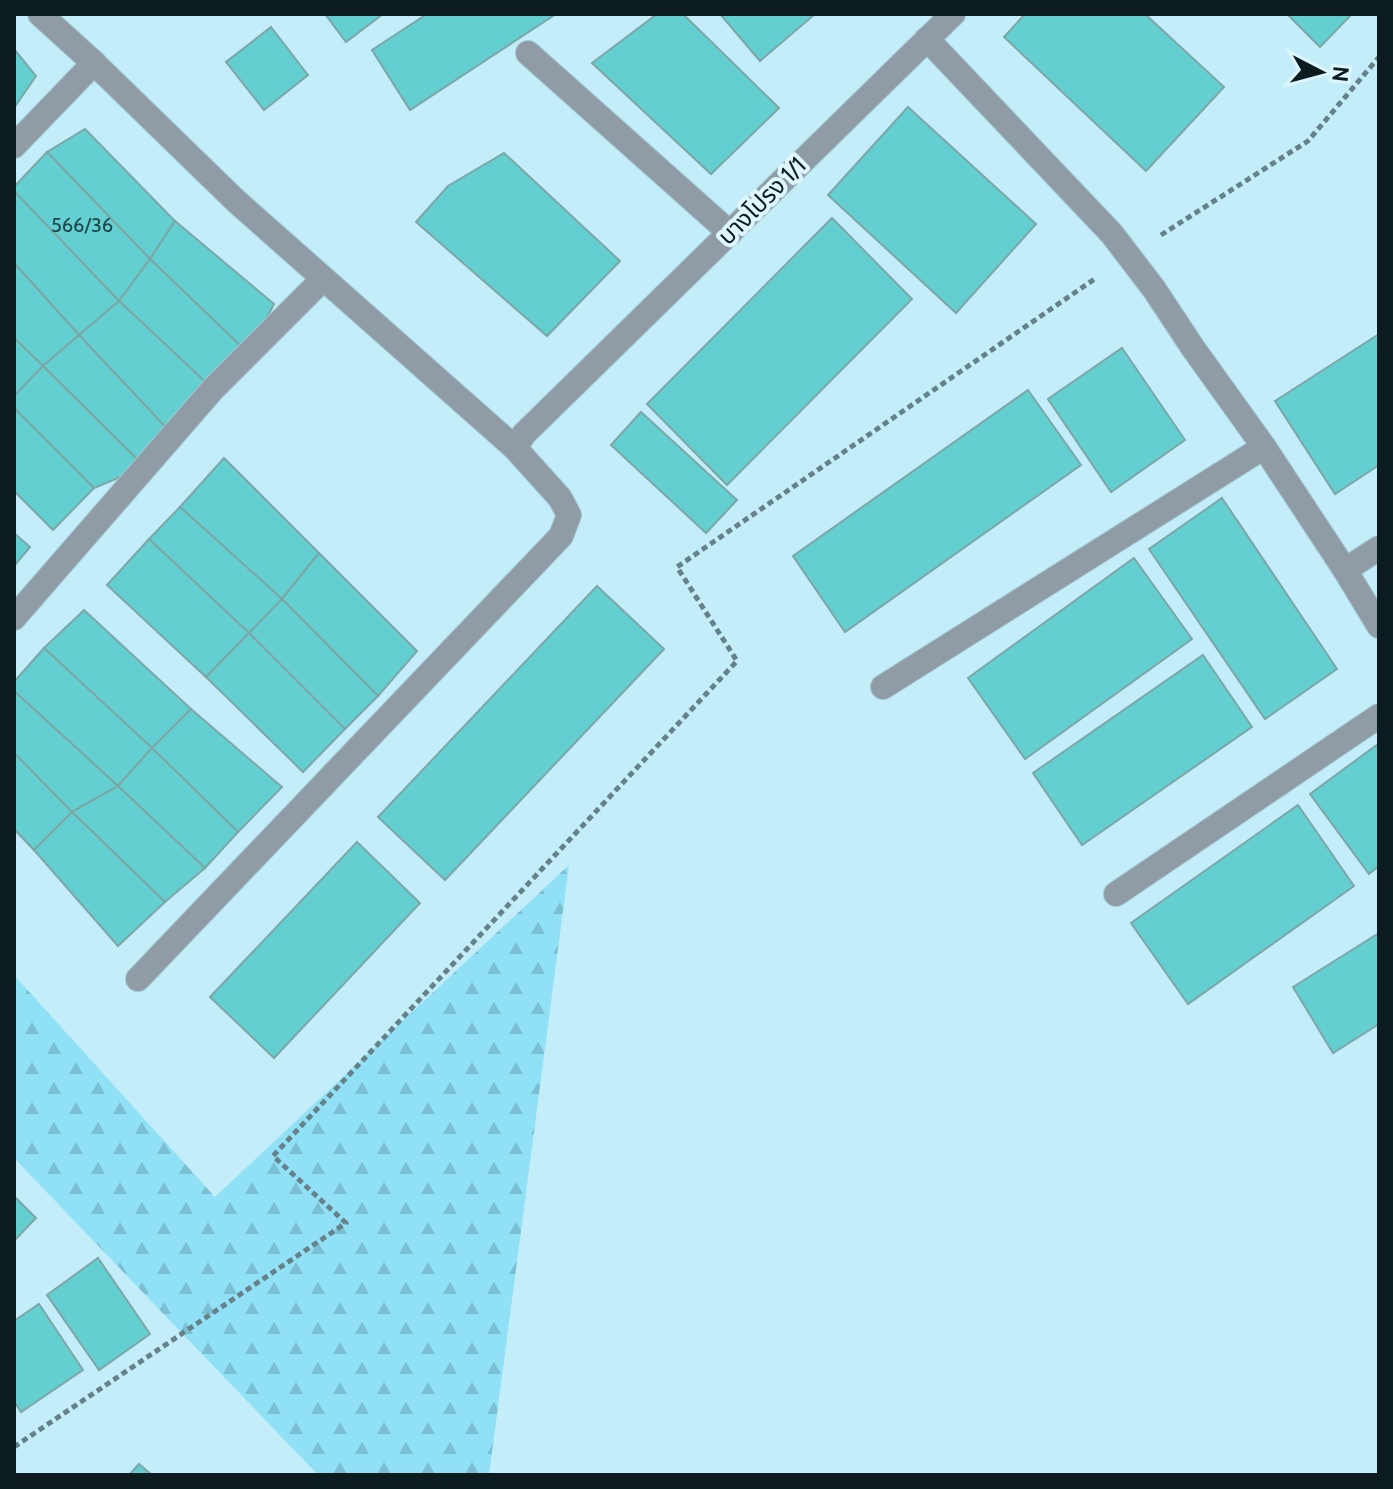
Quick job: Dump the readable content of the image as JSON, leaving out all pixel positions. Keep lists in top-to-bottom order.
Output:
{
  "streets": {
    "street": ["บางโปรง 1/1"]
  },
  "house_numbers": ["566/36"],
  "north": "right"
}
